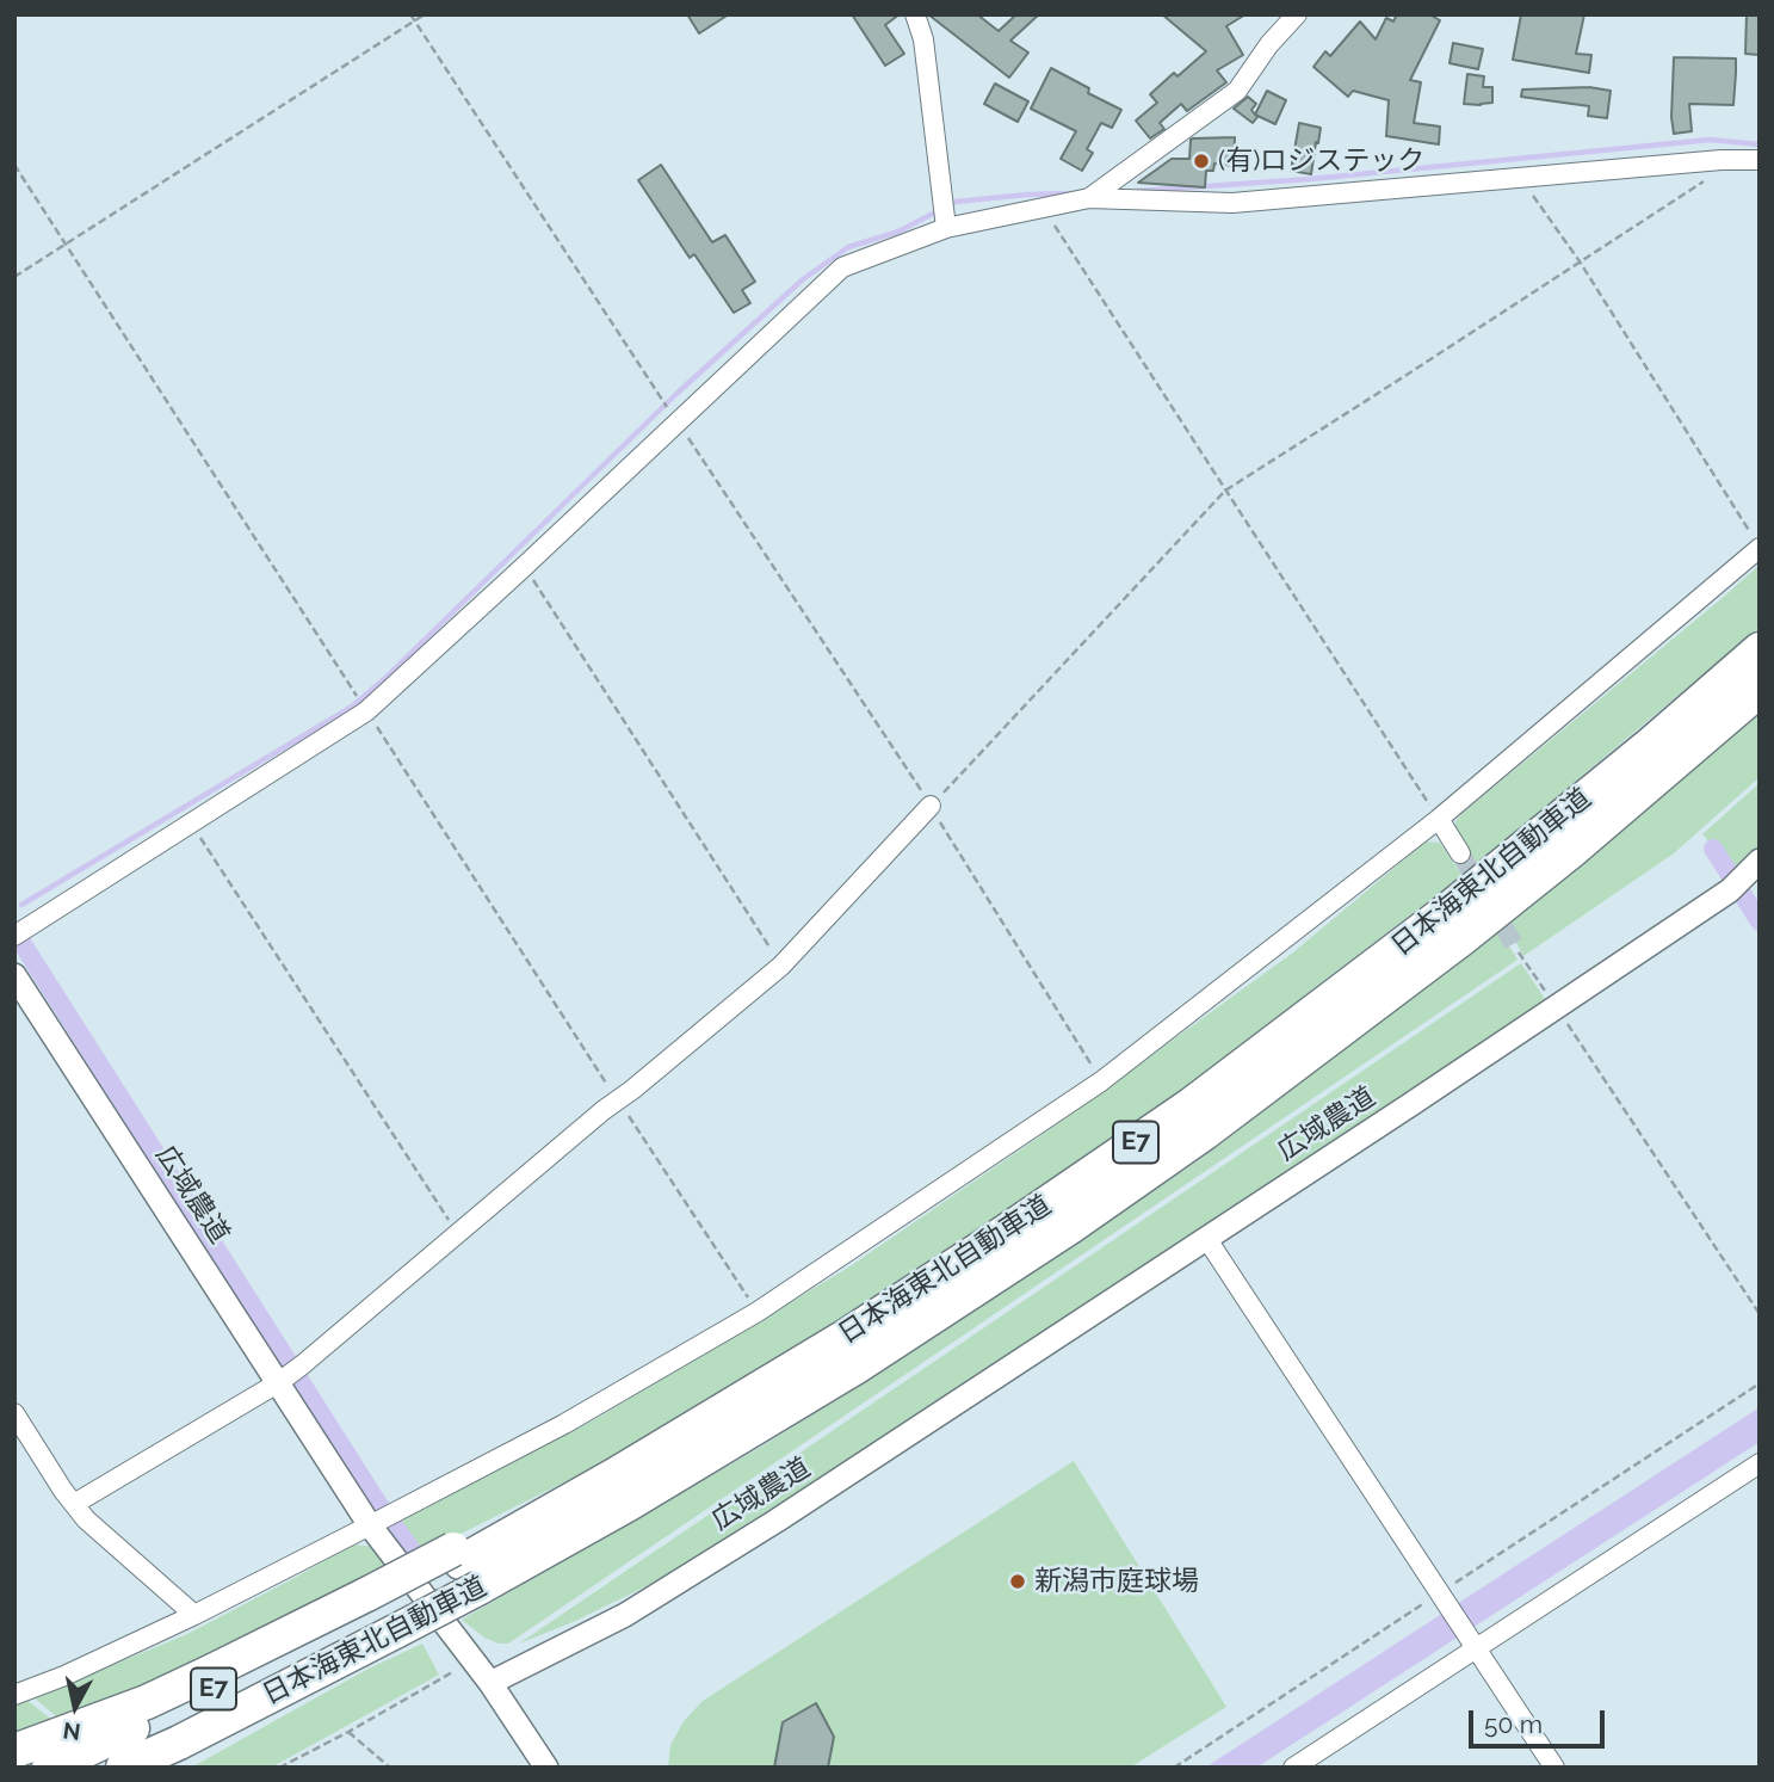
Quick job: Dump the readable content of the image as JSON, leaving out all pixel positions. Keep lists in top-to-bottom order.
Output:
{
  "streets": {
    "highway": ["日本海東北自動車道", "E7"],
    "street": ["広域農道"]
  },
  "places": ["(有)ロジステック", "新潟市庭球場"],
  "scale_bar": "50 m",
  "north": "bottom"
}
